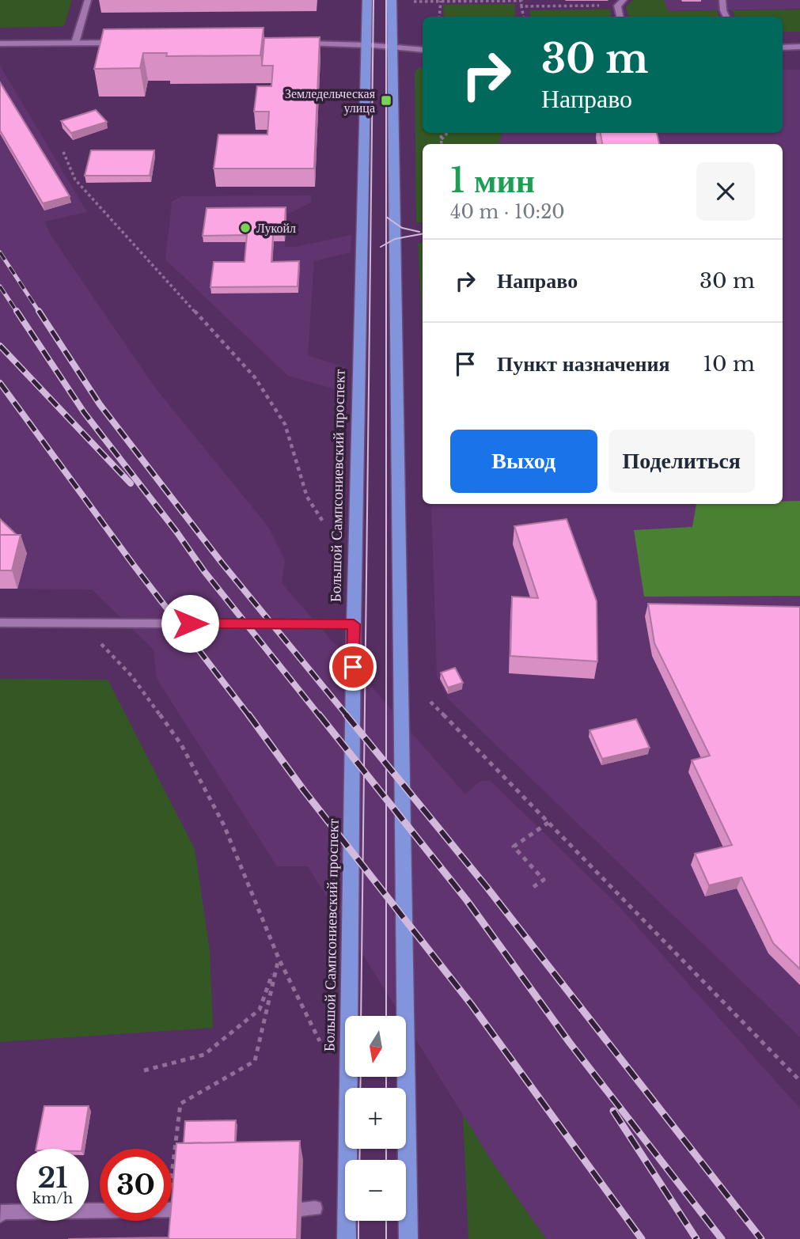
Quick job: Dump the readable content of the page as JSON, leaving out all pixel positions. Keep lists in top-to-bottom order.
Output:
{
  "streets": {
    "main road": ["Большой Сампсониевский проспект"]
  },
  "places": {
    "transit": ["Земледельческая улица"],
    "other": ["Лукойл"]
  },
  "north": "bottom",
  "page": {
    "turn": ["30 m", "Направо"],
    "heading": ["1 мин", "40 m · 10:20"],
    "list": [
      {
        "name": "Направо",
        "value": "30 m"
      },
      {
        "name": "Пункт назначения",
        "value": "10 m"
      }
    ],
    "buttons": ["Выход", "Поделиться"],
    "map_buttons": ["+", "−"],
    "speed": "21 km/h",
    "limit": "30"
  }
}
